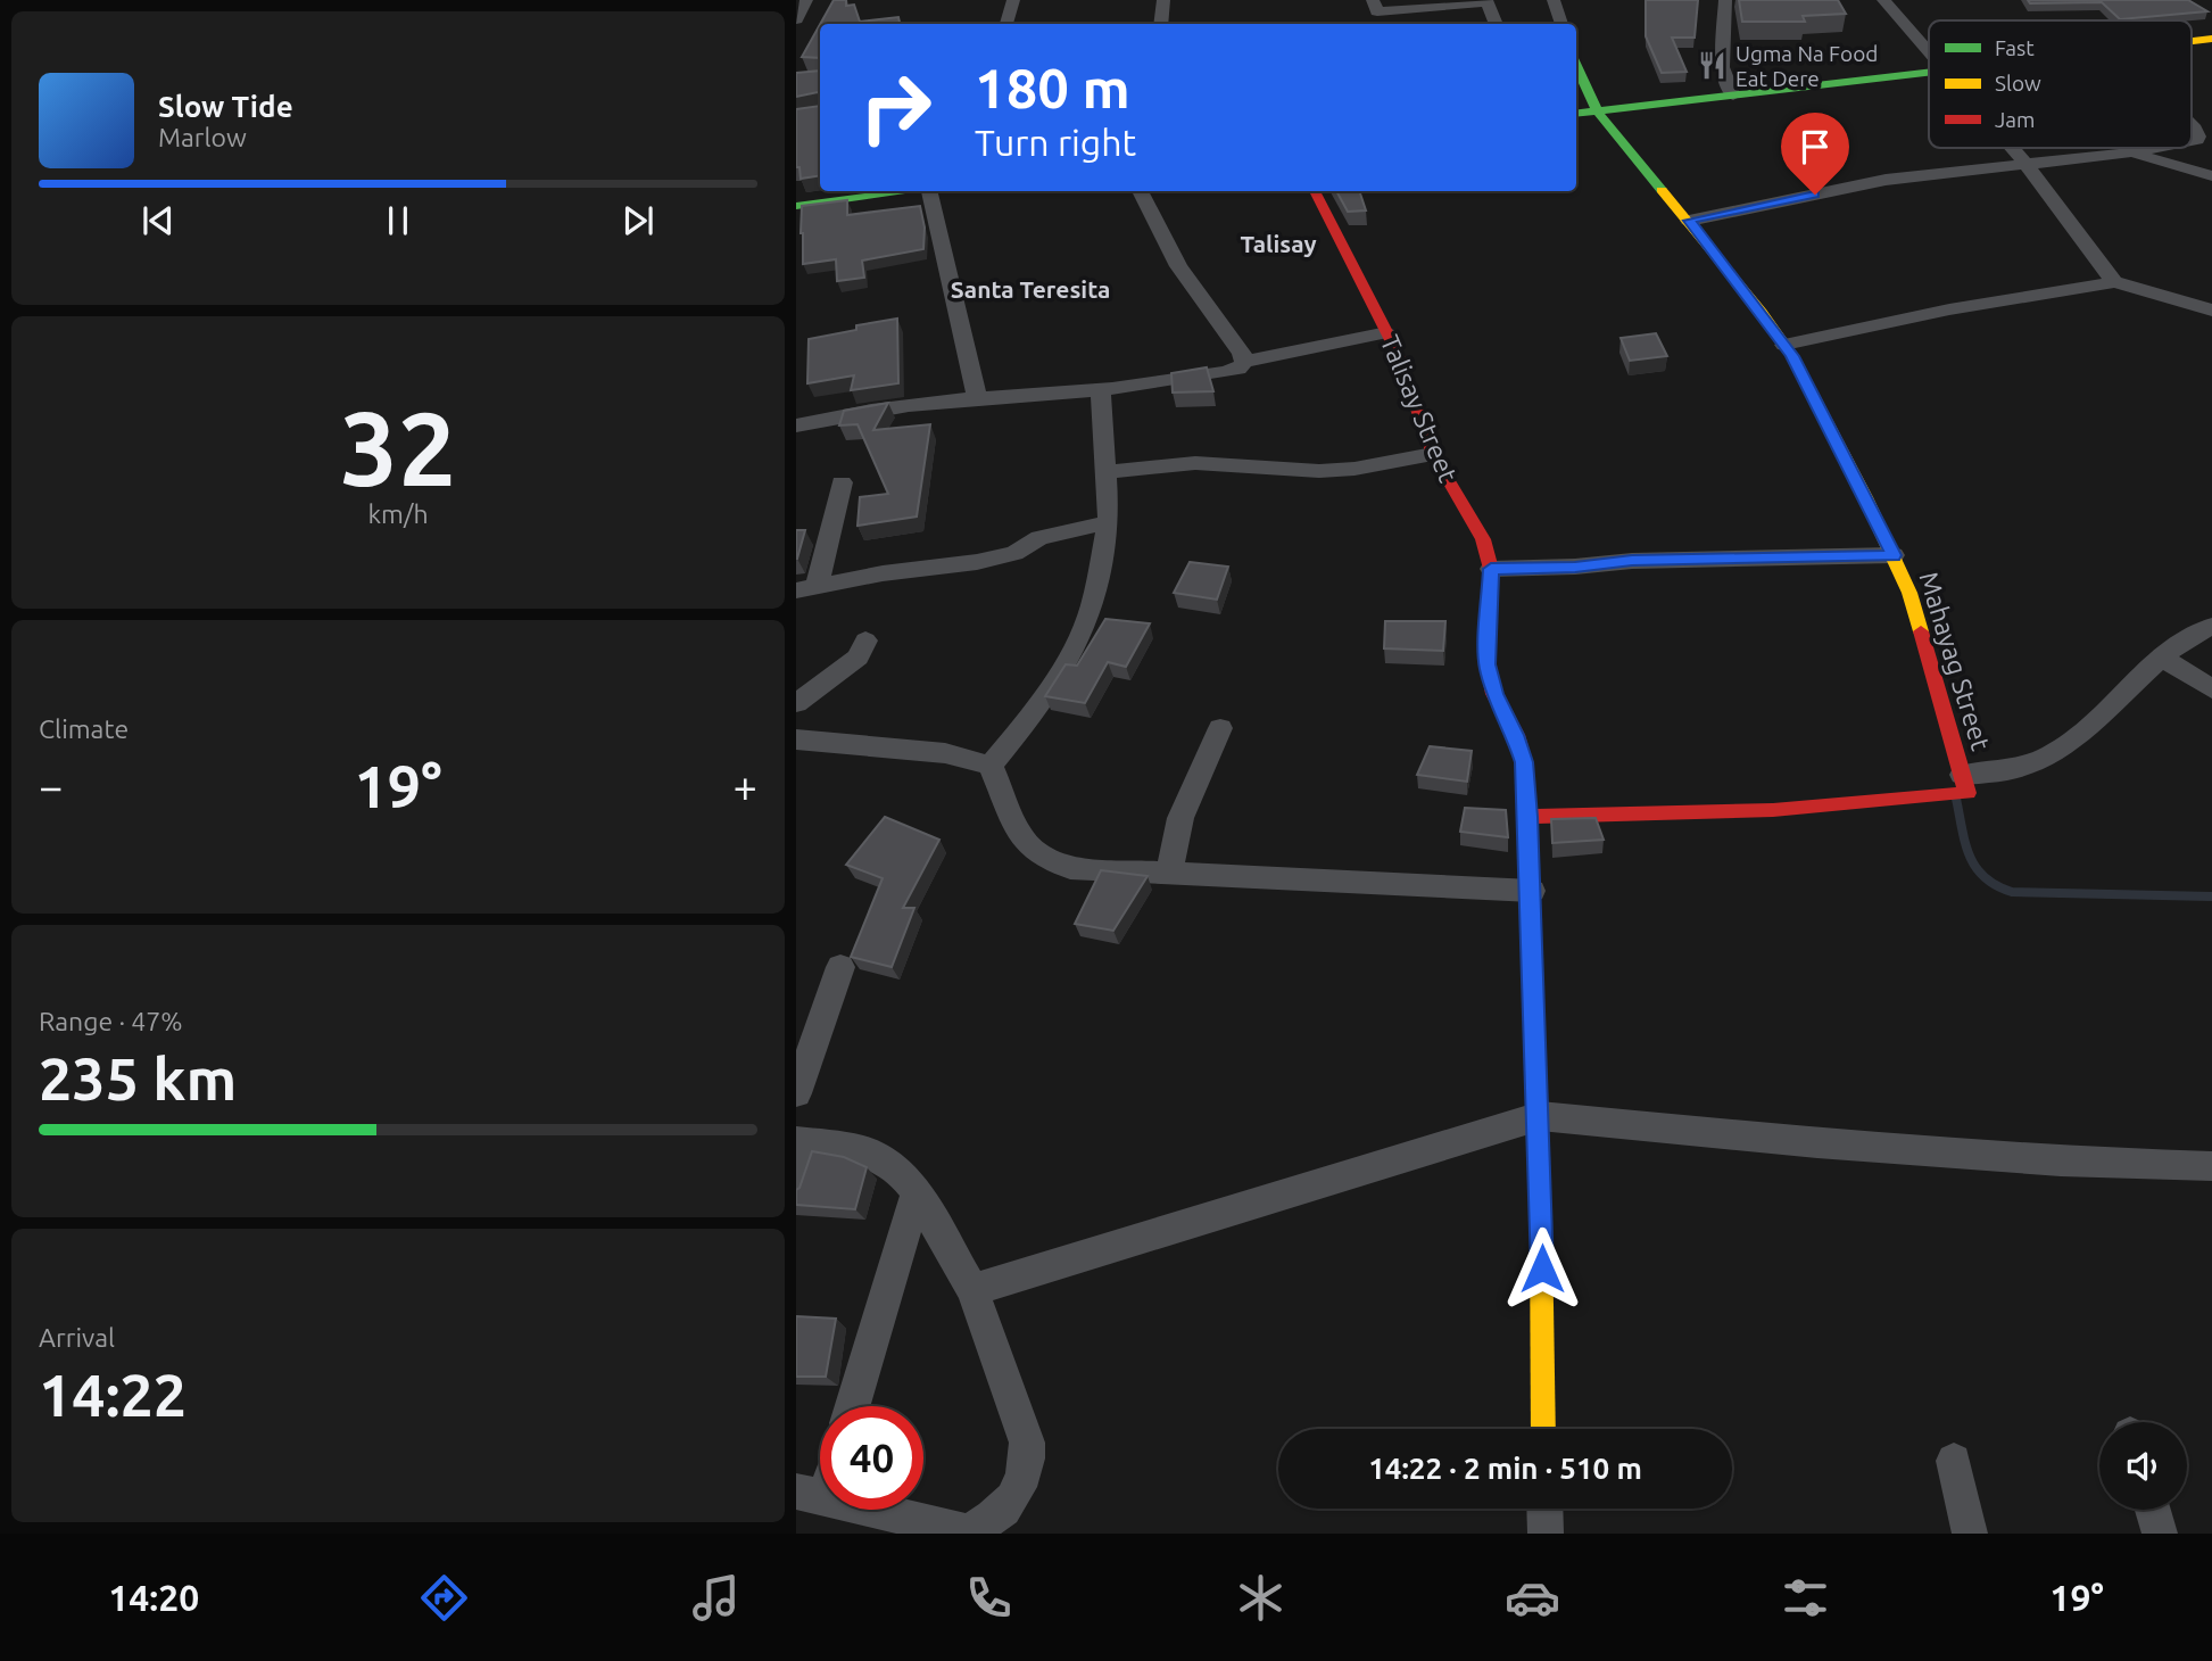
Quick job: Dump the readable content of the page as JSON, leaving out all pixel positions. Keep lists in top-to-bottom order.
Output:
{
  "streets": {
    "main road": ["Talisay Street", "Mahayag Street"]
  },
  "districts": ["Talisay", "Santa Teresita"],
  "places": {
    "restaurant": ["Ugma Na Food Eat Dere"]
  },
  "legend": ["Fast", "Slow", "Jam"],
  "page": {
    "turn": ["180 m", "Turn right"],
    "song": ["Slow Tide", "Marlow"],
    "tile": [
      ["32", "km/h"],
      "Climate",
      ["Range · 47%", "235 km"],
      ["Arrival", "14:22"]
    ],
    "heat": ["−", "19°", "+"],
    "limit": "40",
    "trip": "14:22 · 2 min · 510 m",
    "tabs": ["14:20", "19°"]
  }
}
